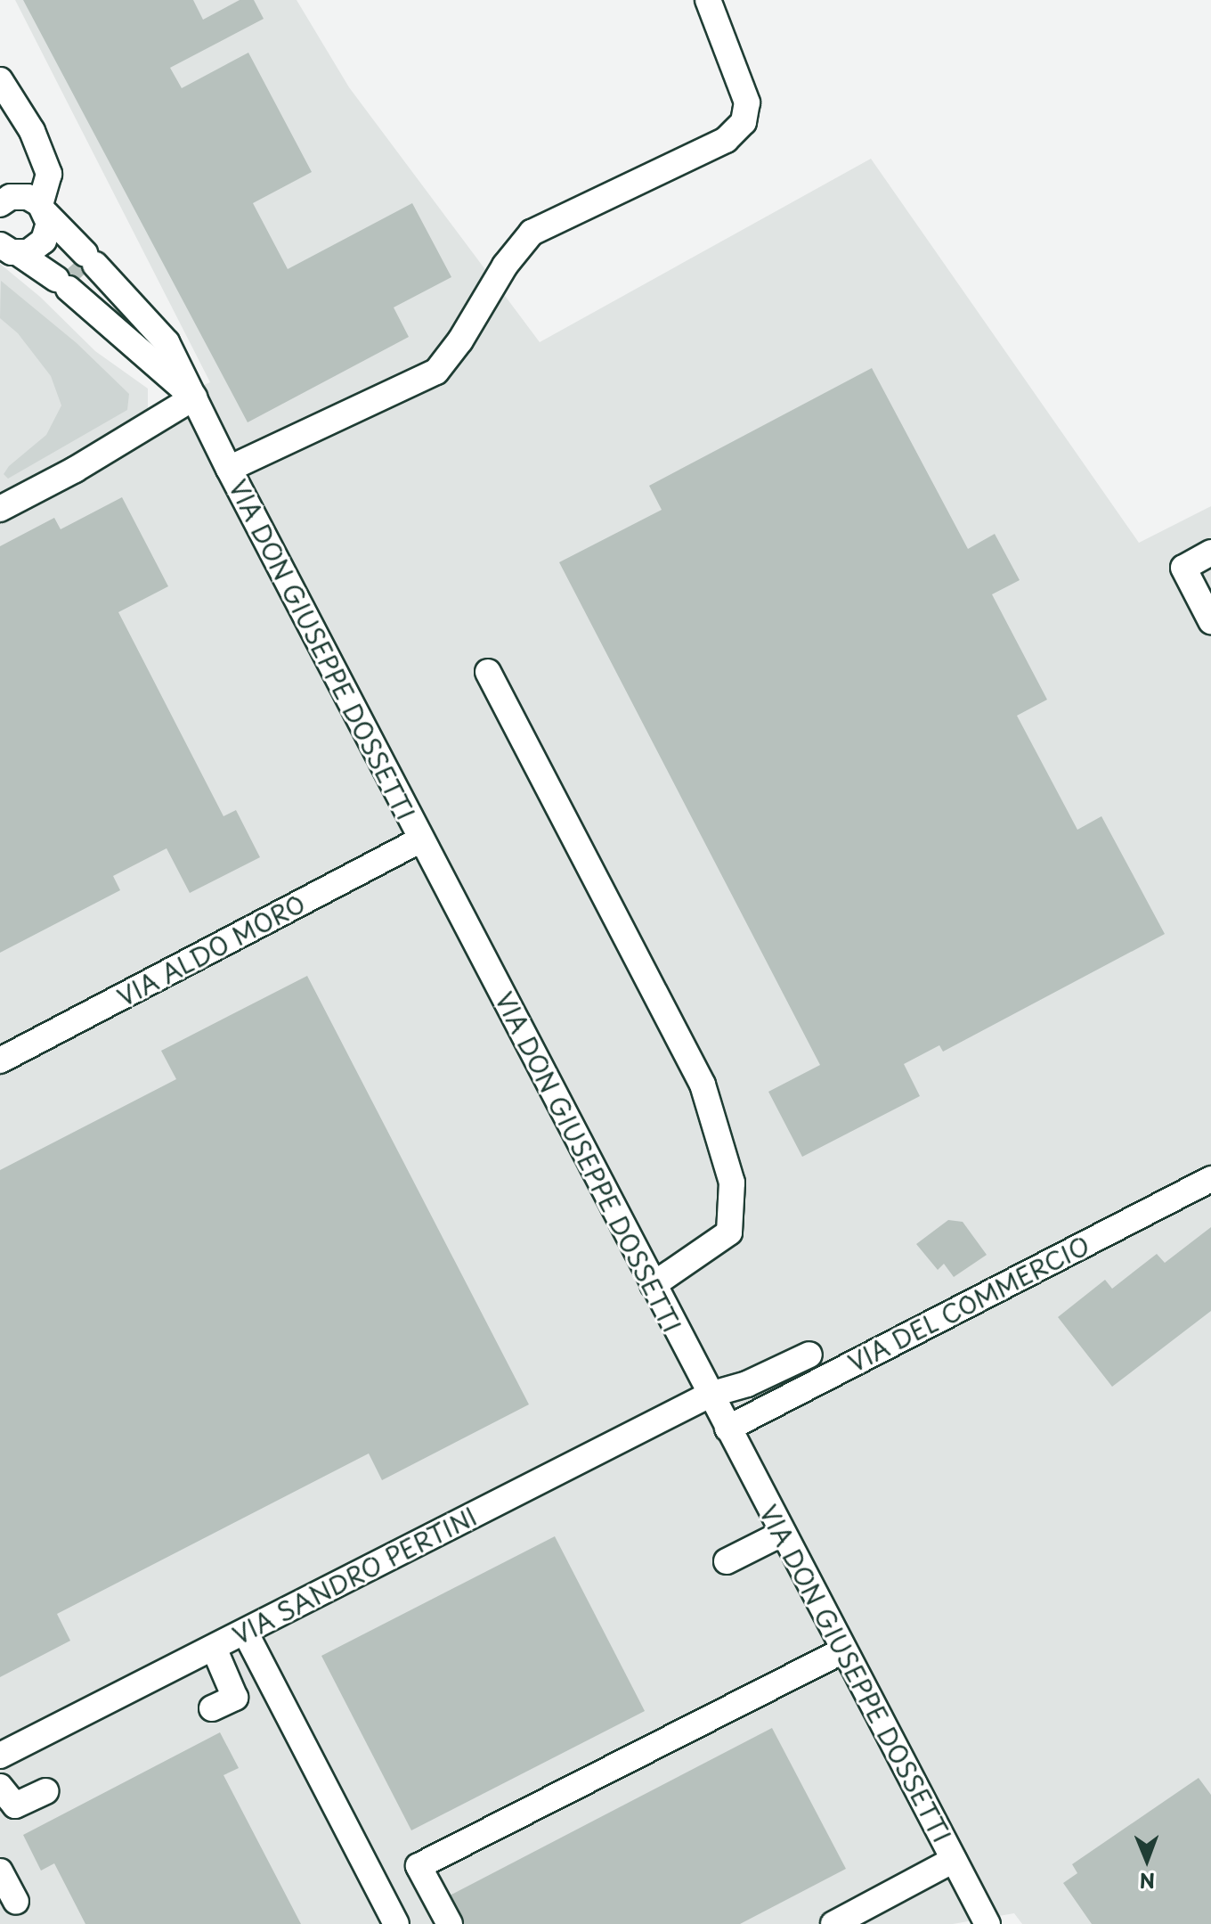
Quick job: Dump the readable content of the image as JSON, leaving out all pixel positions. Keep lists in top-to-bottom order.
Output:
{
  "streets": {
    "street": [
      "VIA DON GIUSEPPE DOSSETTI",
      "VIA ALDO MORO",
      "VIA DEL COMMERCIO",
      "VIA SANDRO PERTINI"
    ]
  },
  "crossings": [
    ["VIA DON GIUSEPPE DOSSETTI", "VIA ALDO MORO"],
    ["VIA DON GIUSEPPE DOSSETTI", "VIA DEL COMMERCIO"],
    ["VIA DON GIUSEPPE DOSSETTI", "VIA SANDRO PERTINI"]
  ],
  "north": "bottom"
}
